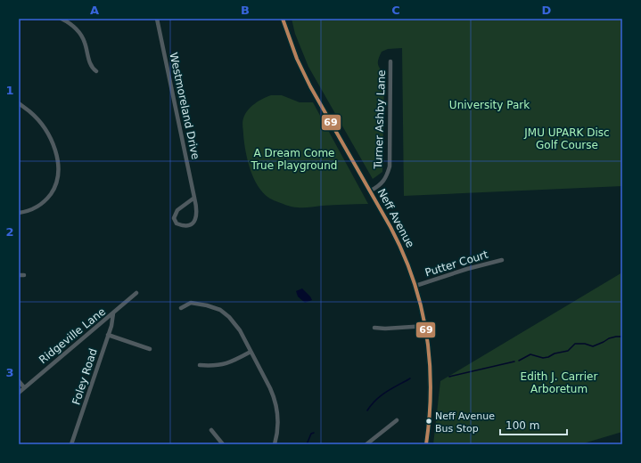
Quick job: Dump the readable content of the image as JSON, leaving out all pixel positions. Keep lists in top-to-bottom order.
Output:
{
  "streets": {
    "main road": ["Neff Avenue"],
    "street": [
      "Westmoreland Drive",
      "Turner Ashby Lane",
      "Putter Court",
      "Ridgeville Lane",
      "Foley Road"
    ]
  },
  "crossings": [
    ["Turner Ashby Lane", "Neff Avenue"],
    ["Neff Avenue", "Putter Court"],
    ["Ridgeville Lane", "Foley Road"]
  ],
  "parks": [
    "University Park",
    "JMU UPARK Disc Golf Course",
    "A Dream Come True Playground",
    "Edith J. Carrier Arboretum"
  ],
  "places": ["Neff Avenue Bus Stop"],
  "lines": ["transit line 69"],
  "scale_bar": "100 m",
  "grid": {
    "columns": [
      "A",
      "B",
      "C",
      "D"
    ],
    "rows": ["1", "2", "3"]
  }
}
